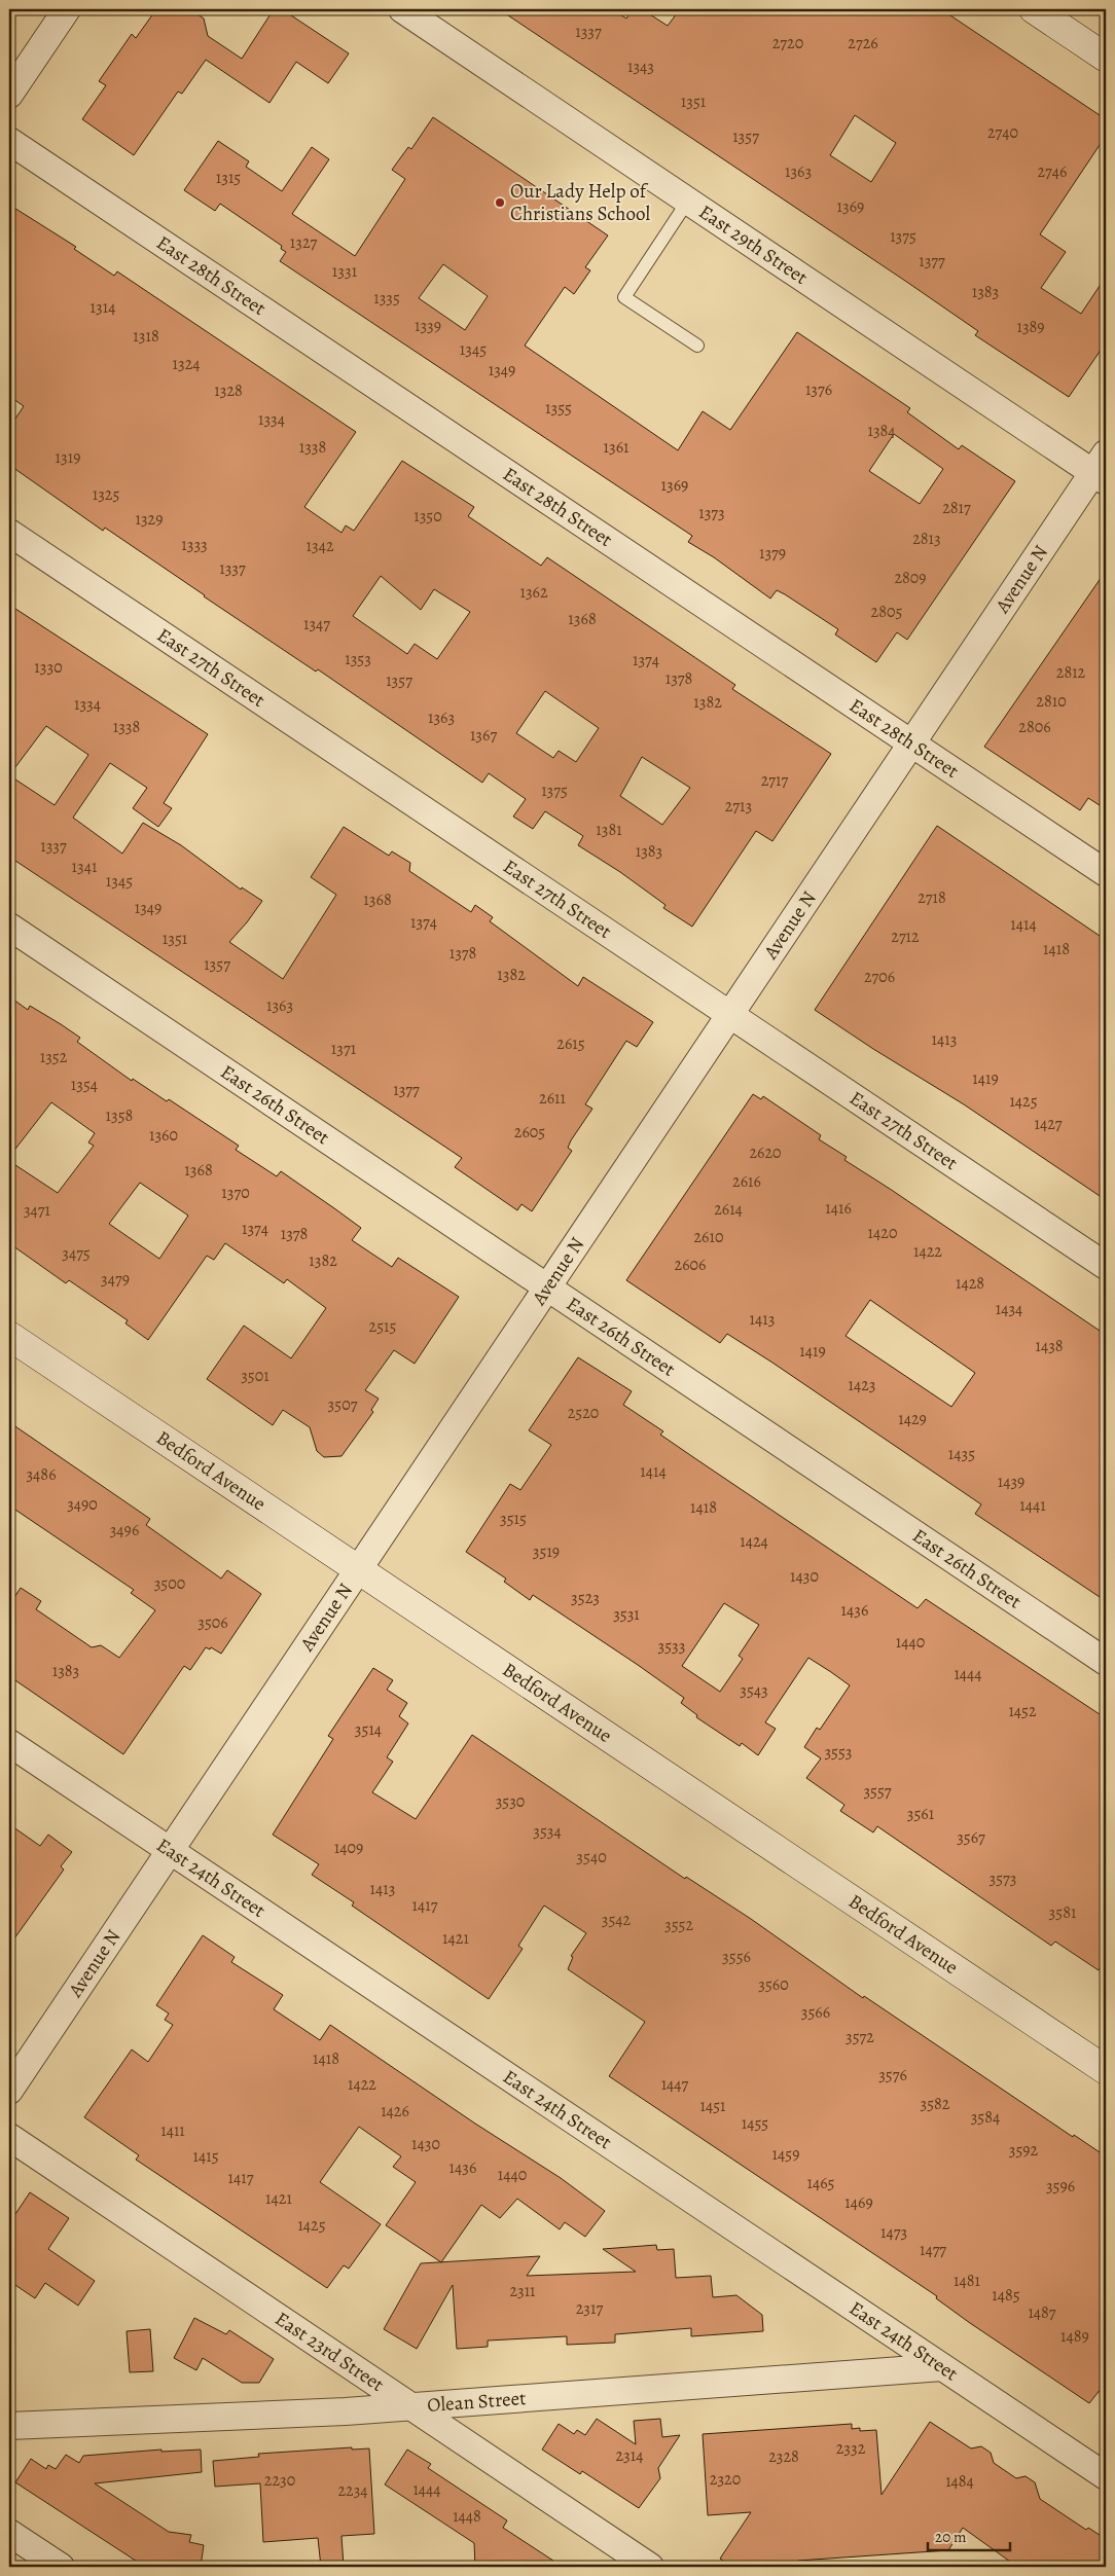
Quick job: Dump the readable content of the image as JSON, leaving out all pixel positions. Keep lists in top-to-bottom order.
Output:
{
  "streets": {
    "main road": ["Bedford Avenue"],
    "street": [
      "East 29th Street",
      "East 28th Street",
      "Avenue N",
      "East 27th Street",
      "East 26th Street",
      "East 24th Street",
      "East 23rd Street",
      "Olean Street"
    ]
  },
  "crossings": [
    ["East 29th Street", "Avenue N"],
    ["East 28th Street", "Avenue N"],
    ["Avenue N", "East 27th Street"],
    ["Avenue N", "East 26th Street"],
    ["Avenue N", "Bedford Avenue"],
    ["Avenue N", "East 24th Street"],
    ["East 24th Street", "Olean Street"],
    ["East 23rd Street", "Olean Street"]
  ],
  "places": ["Our Lady Help of Christians School"],
  "house_numbers": [
    "1337",
    "2720",
    "2726",
    "1343",
    "1351",
    "2740",
    "1357",
    "1363",
    "2746",
    "1315",
    "1369",
    "1375",
    "1327",
    "1377",
    "1331",
    "1383",
    "1335",
    "1314",
    "1339",
    "1389",
    "1318",
    "1345",
    "1324",
    "1349",
    "1376",
    "1328",
    "1355",
    "1334",
    "1384",
    "1338",
    "1361",
    "1319",
    "1369",
    "1325",
    "2817",
    "1373",
    "1350",
    "1329",
    "2813",
    "1333",
    "1342",
    "1379",
    "1337",
    "2809",
    "1362",
    "2805",
    "1368",
    "1347",
    "1353",
    "1374",
    "1330",
    "2812",
    "1378",
    "1357",
    "2810",
    "1382",
    "1334",
    "1363",
    "1338",
    "2806",
    "1367",
    "2717",
    "1375",
    "2713",
    "1381",
    "1337",
    "1383",
    "1341",
    "1345",
    "2718",
    "1368",
    "1349",
    "1374",
    "1414",
    "2712",
    "1351",
    "1418",
    "1378",
    "1357",
    "1382",
    "2706",
    "1363",
    "1413",
    "2615",
    "1371",
    "1352",
    "1419",
    "1354",
    "1377",
    "2611",
    "1425",
    "1358",
    "1427",
    "2605",
    "1360",
    "2620",
    "1368",
    "2616",
    "1370",
    "1416",
    "2614",
    "3471",
    "1374",
    "1420",
    "1378",
    "2610",
    "1422",
    "3475",
    "1382",
    "2606",
    "3479",
    "1428",
    "1434",
    "1413",
    "2515",
    "1438",
    "1419",
    "3501",
    "1423",
    "3507",
    "2520",
    "1429",
    "1435",
    "1414",
    "3486",
    "1439",
    "3490",
    "1441",
    "1418",
    "3515",
    "3496",
    "1424",
    "3519",
    "1430",
    "3500",
    "3523",
    "1436",
    "3531",
    "3506",
    "1440",
    "3533",
    "1383",
    "1444",
    "3543",
    "1452",
    "3514",
    "3553",
    "3557",
    "3530",
    "3561",
    "3534",
    "3567",
    "1409",
    "3540",
    "3573",
    "1413",
    "1417",
    "3581",
    "3542",
    "3552",
    "1421",
    "3556",
    "3560",
    "3566",
    "3572",
    "1418",
    "3576",
    "1422",
    "1447",
    "3582",
    "1451",
    "1426",
    "3584",
    "1455",
    "1411",
    "1430",
    "3592",
    "1459",
    "1415",
    "1436",
    "1440",
    "1417",
    "1465",
    "3596",
    "1421",
    "1469",
    "1425",
    "1473",
    "1477",
    "1481",
    "2311",
    "1485",
    "2317",
    "1487",
    "1489",
    "2332",
    "2314",
    "2328",
    "2320",
    "2230",
    "1484",
    "1444",
    "2234",
    "1448"
  ],
  "scale_bar": "20 m"
}
